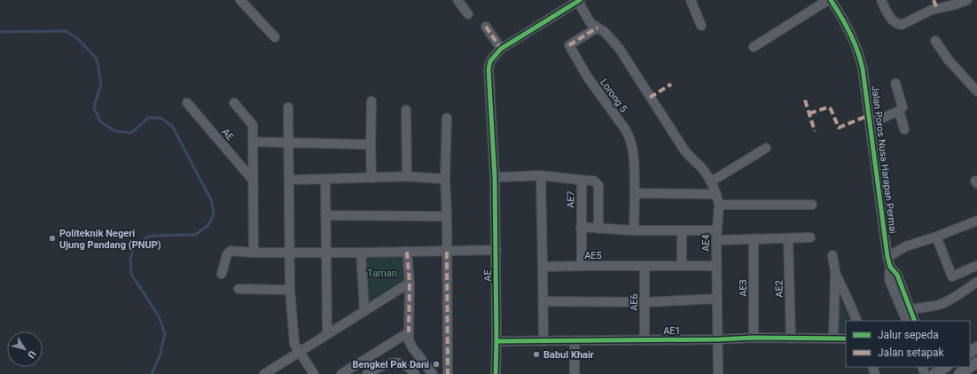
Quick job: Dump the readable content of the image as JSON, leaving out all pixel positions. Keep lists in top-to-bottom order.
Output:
{
  "streets": {
    "street": [
      "Lorong 5",
      "AE",
      "Jalan Poros Nusa Harapan Permai",
      "AE7",
      "AE4",
      "AE5",
      "AE3",
      "AE2",
      "AE6",
      "AE1"
    ]
  },
  "crossings": [
    ["Lorong 5", "AE4"],
    ["AE", "AE7"],
    ["AE", "AE1"],
    ["AE7", "AE5"],
    ["AE4", "AE5"],
    ["AE4", "AE1"],
    ["AE5", "AE6"],
    ["AE3", "AE1"],
    ["AE2", "AE1"],
    ["AE6", "AE1"]
  ],
  "parks": ["Taman"],
  "places": ["Politeknik Negeri Ujung Pandang (PNUP)", "Babul Khair", "Bengkel Pak Dani"],
  "legend": ["Jalur sepeda", "Jalan setapak"],
  "north": "bottom right"
}
